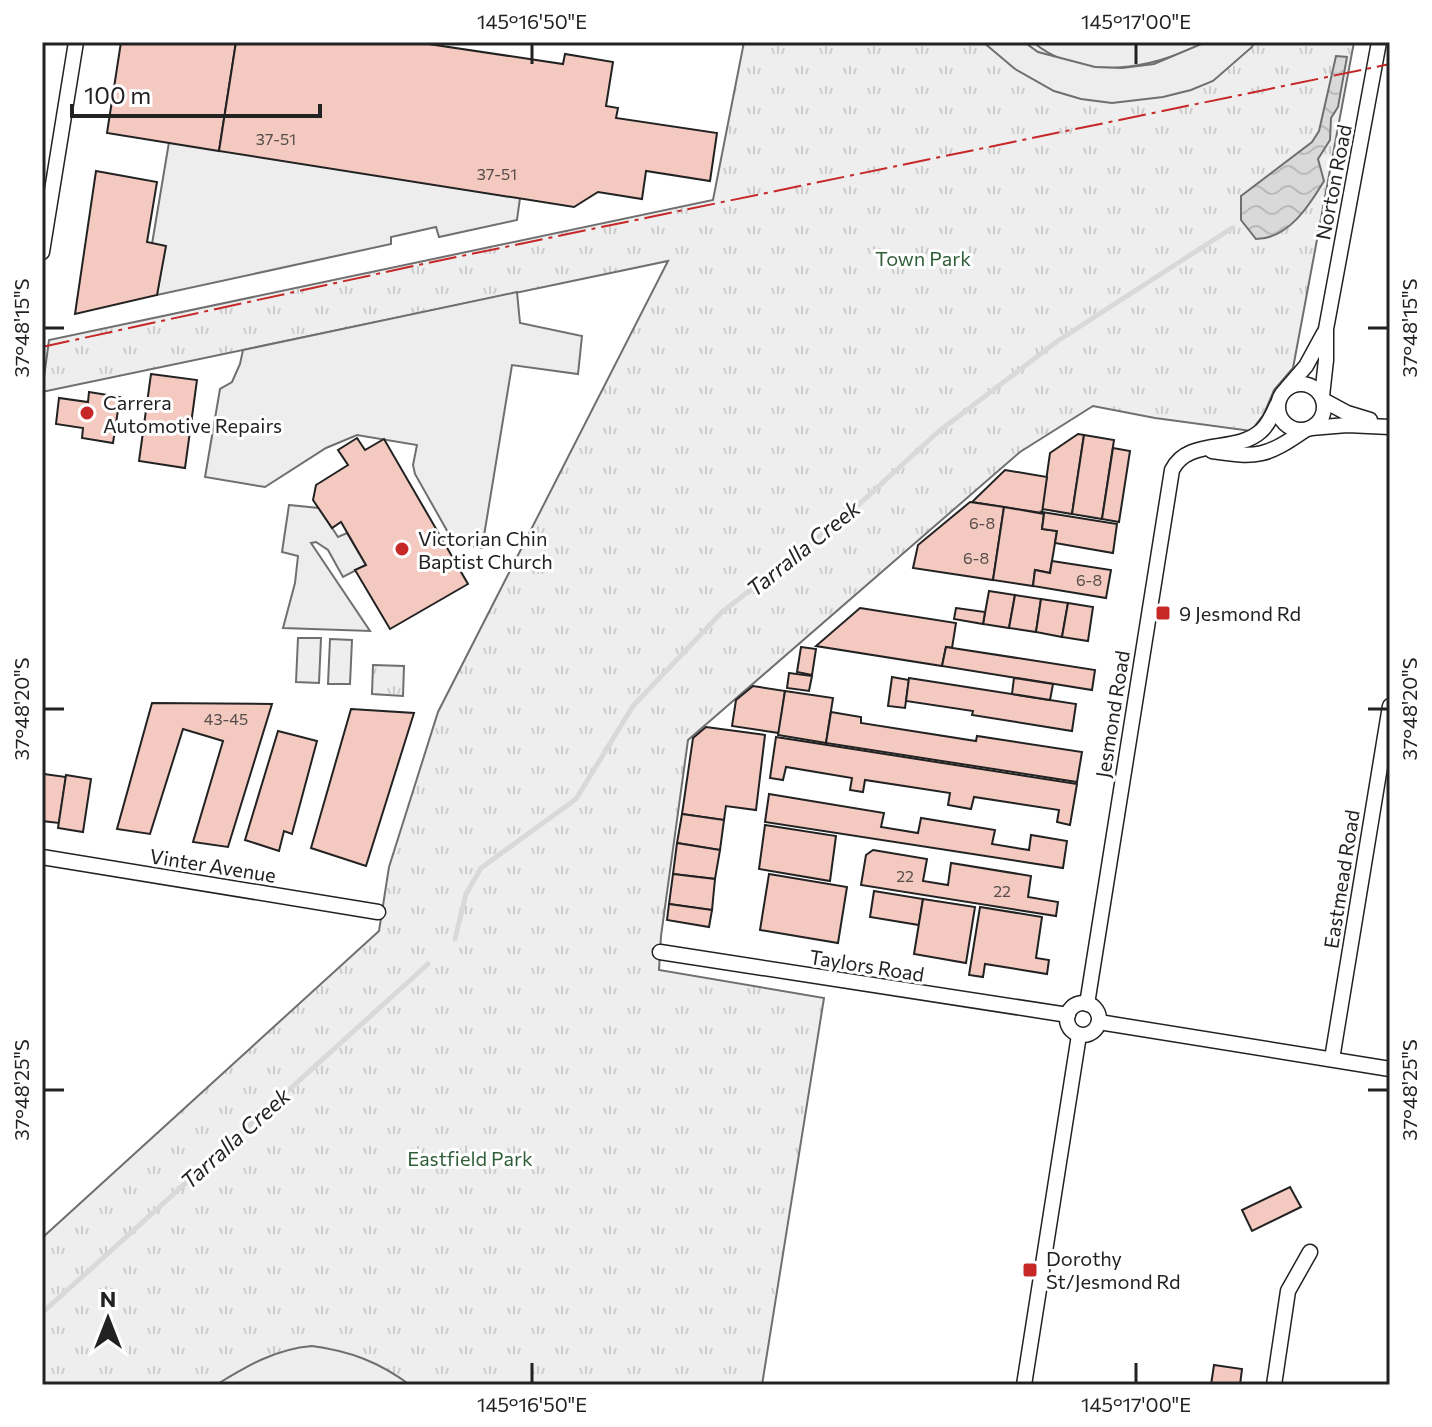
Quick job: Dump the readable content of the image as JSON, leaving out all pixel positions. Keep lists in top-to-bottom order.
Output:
{
  "streets": {
    "street": [
      "Norton Road",
      "Jesmond Road",
      "Vinter Avenue",
      "Eastmead Road",
      "Taylors Road"
    ]
  },
  "crossings": [
    ["Norton Road", "Jesmond Road"],
    ["Jesmond Road", "Taylors Road"]
  ],
  "water": ["Tarralla Creek"],
  "parks": ["Town Park", "Eastfield Park"],
  "places": {
    "other": ["Carrera Automotive Repairs", "Victorian Chin Baptist Church"],
    "transit": ["9 Jesmond Rd", "Dorothy St/Jesmond Rd"]
  },
  "house_numbers": [
    "37-51",
    "37-51",
    "6-8",
    "6-8",
    "6-8",
    "43-45",
    "22",
    "22"
  ],
  "scale_bar": "100 m",
  "north": "top",
  "coordinates": [
    "145°16'50\"E",
    "145°17'00\"E",
    "37°48'15\"S",
    "37°48'20\"S",
    "37°48'25\"S"
  ]
}
